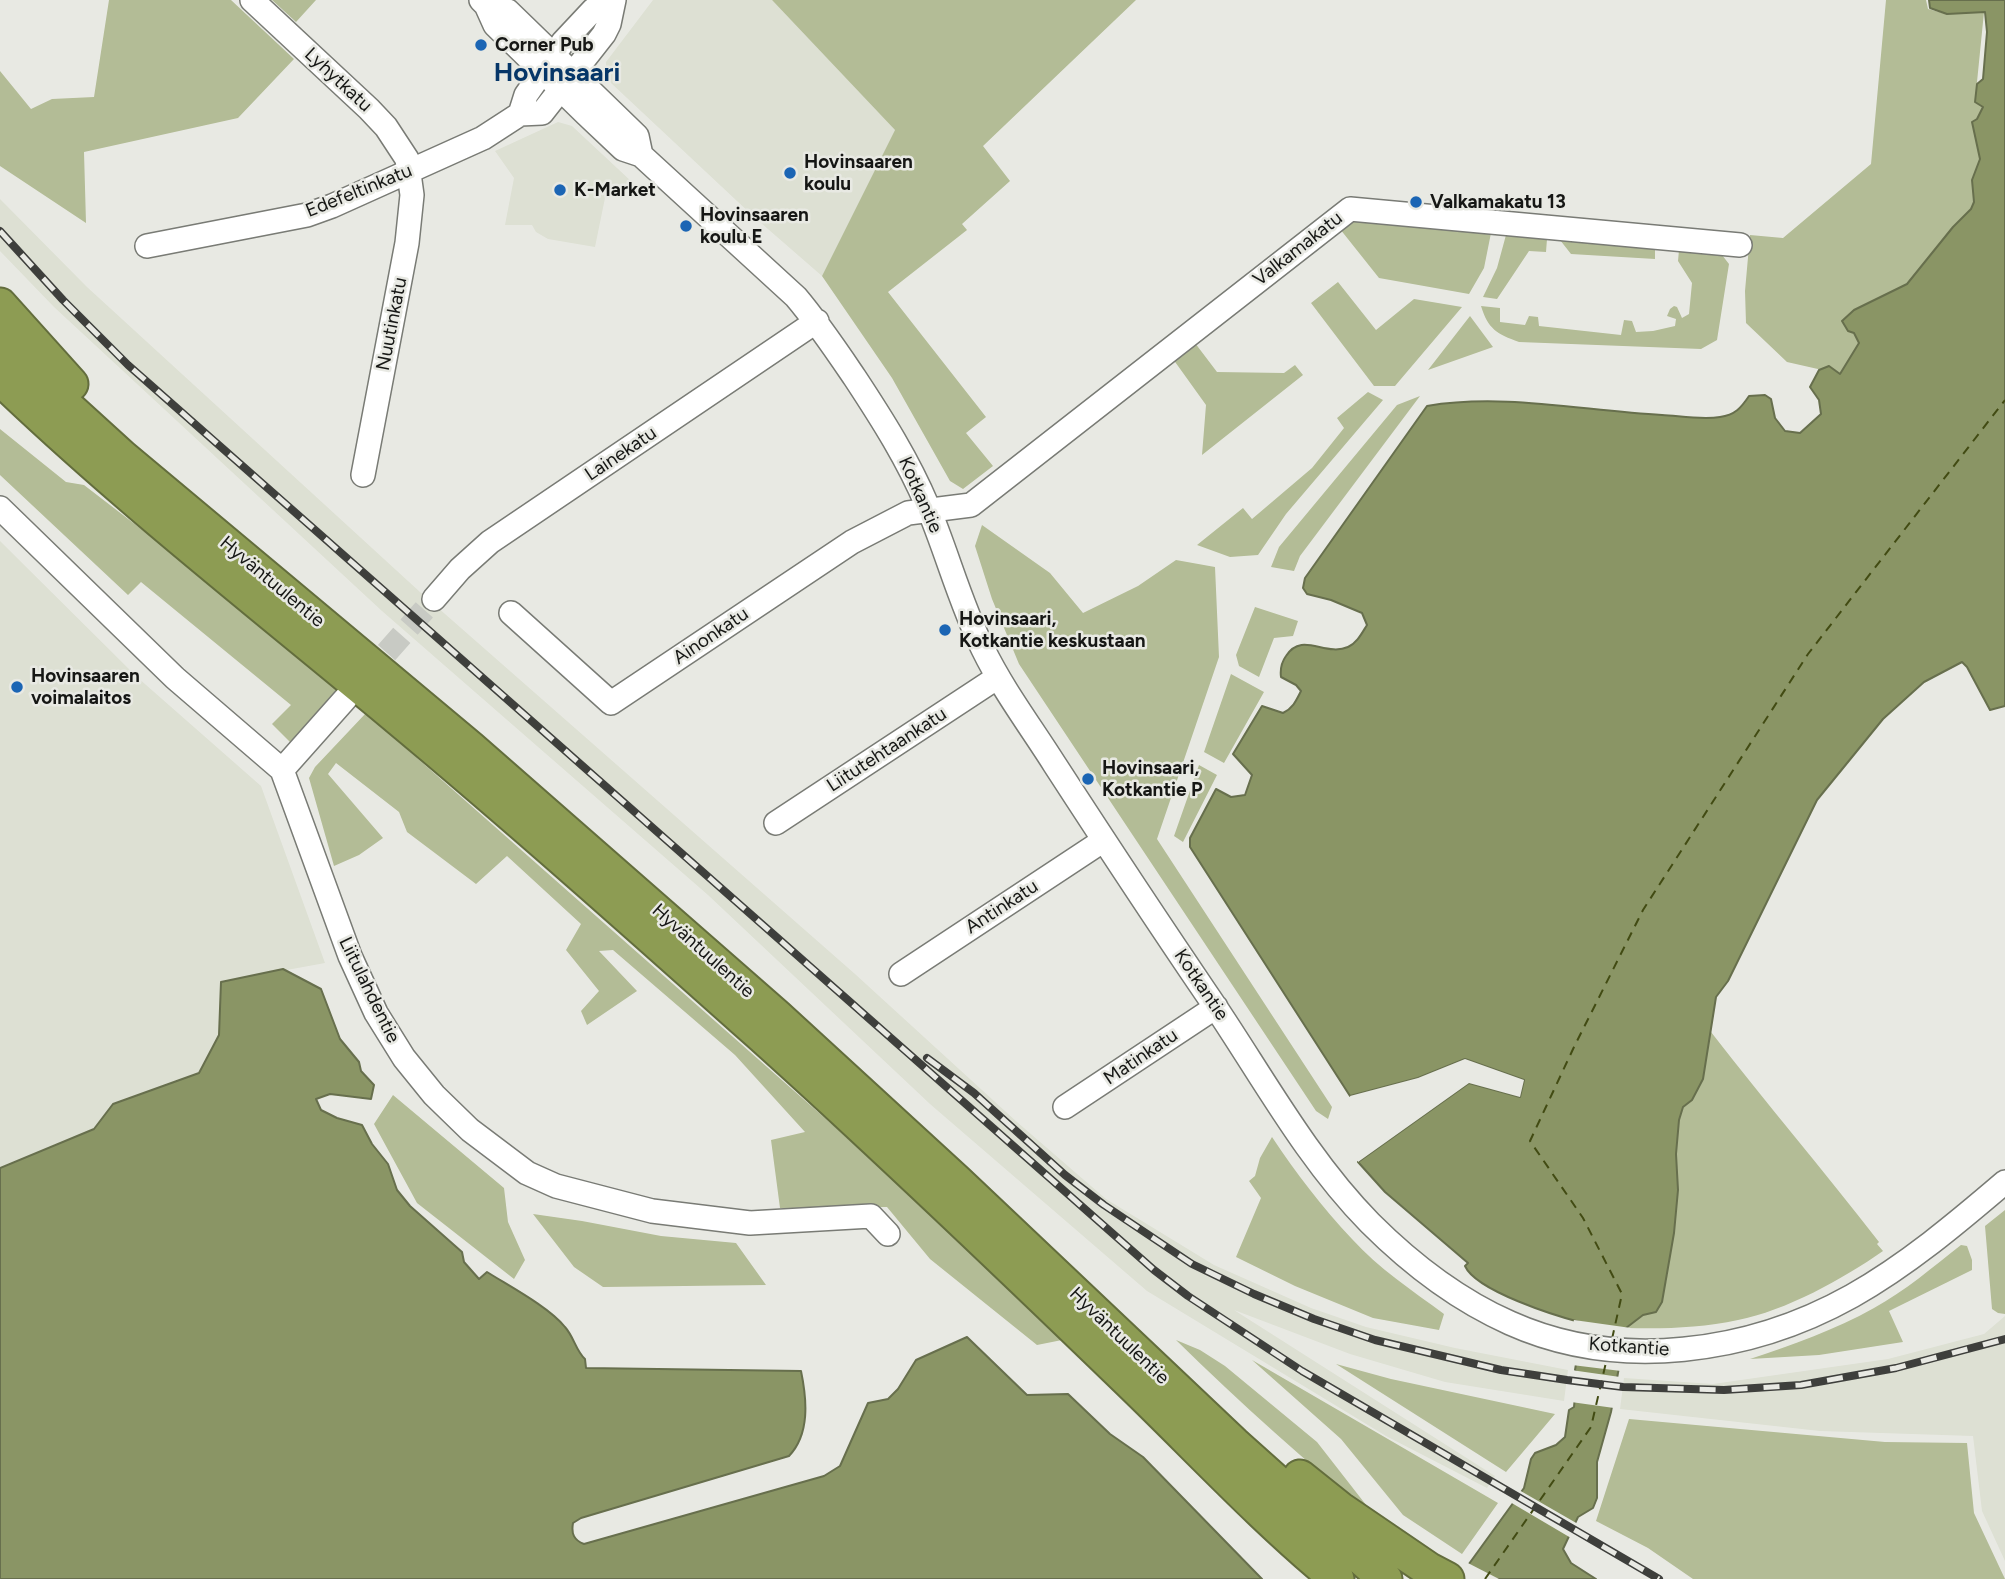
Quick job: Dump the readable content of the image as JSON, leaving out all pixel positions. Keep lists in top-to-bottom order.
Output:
{
  "streets": {
    "highway": ["Hyväntuulentie"],
    "street": [
      "Lyhytkatu",
      "Edefeltinkatu",
      "Valkamakatu",
      "Nuutinkatu",
      "Lainekatu",
      "Kotkantie",
      "Ainonkatu",
      "Liitutehtaankatu",
      "Antinkatu",
      "Liitulahdentie",
      "Matinkatu"
    ]
  },
  "crossings": [
    ["Lyhytkatu", "Edefeltinkatu"],
    ["Lyhytkatu", "Nuutinkatu"],
    ["Edefeltinkatu", "Nuutinkatu"],
    ["Edefeltinkatu", "Kotkantie"],
    ["Valkamakatu", "Kotkantie"],
    ["Valkamakatu", "Ainonkatu"],
    ["Lainekatu", "Kotkantie"],
    ["Kotkantie", "Ainonkatu"],
    ["Kotkantie", "Liitutehtaankatu"],
    ["Kotkantie", "Antinkatu"],
    ["Kotkantie", "Matinkatu"]
  ],
  "districts": ["Hovinsaari"],
  "places": [
    "Corner Pub",
    "Hovinsaaren koulu",
    "K-Market",
    "Valkamakatu 13",
    "Hovinsaaren koulu E",
    "Hovinsaari, Kotkantie keskustaan",
    "Hovinsaaren voimalaitos",
    "Hovinsaari, Kotkantie P"
  ]
}
